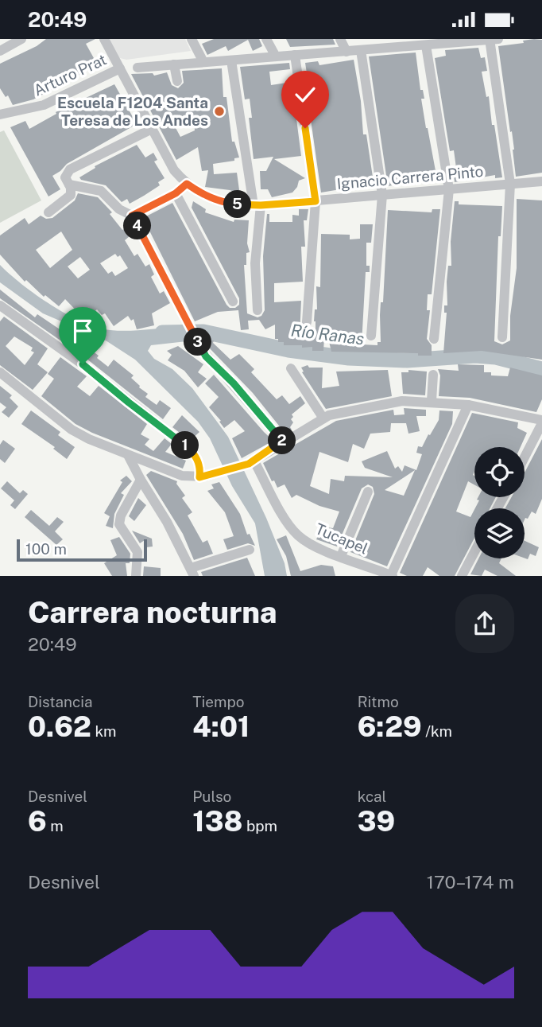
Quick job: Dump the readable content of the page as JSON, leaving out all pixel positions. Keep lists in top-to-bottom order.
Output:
{
  "streets": {
    "street": ["Arturo Prat", "Ignacio Carrera Pinto", "Tucapel"]
  },
  "crossings": [
    ["Arturo Prat", "Ignacio Carrera Pinto"]
  ],
  "water": ["Río Ranas"],
  "places": ["Escuela F1204 Santa Teresa de Los Andes"],
  "scale_bar": "100 m",
  "page": {
    "status": "20:49",
    "pins": [
      "5",
      "4",
      "3",
      "2",
      "1"
    ],
    "scale": "100 m",
    "heading": ["Carrera nocturna", "20:49"],
    "stats": [
      ["Distancia", "0.62 km"],
      ["Tiempo", "4:01"],
      ["Ritmo", "6:29 /km"],
      ["Desnivel", "6 m"],
      ["Pulso", "138 bpm"],
      ["kcal", "39"]
    ],
    "chart": ["Desnivel", "170–174 m"]
  }
}
